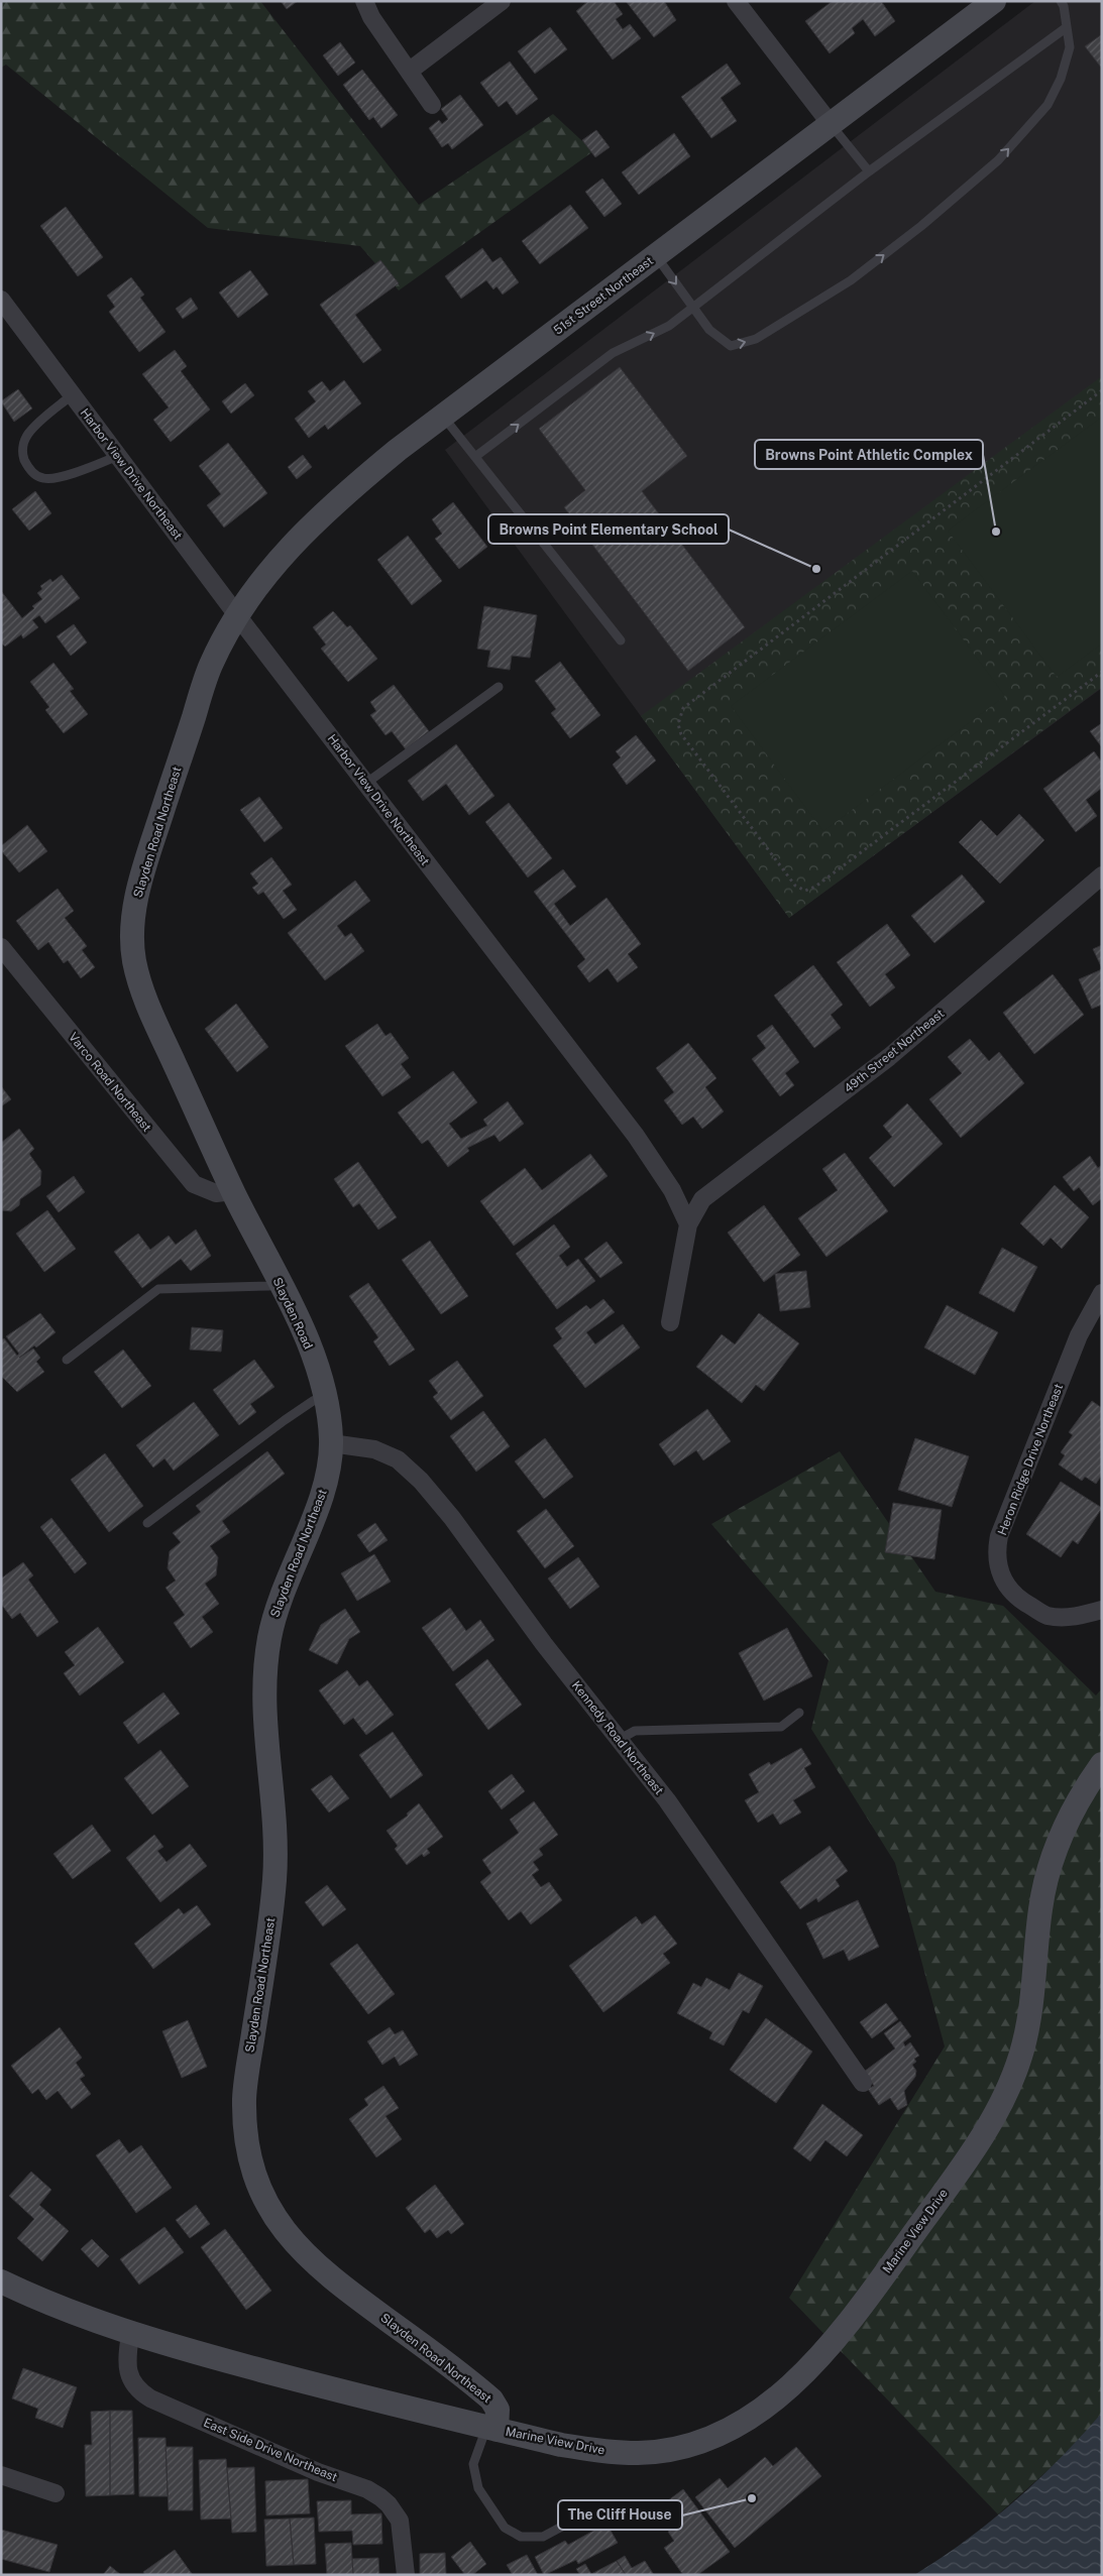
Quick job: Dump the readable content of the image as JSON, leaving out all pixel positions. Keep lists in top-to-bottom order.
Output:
{
  "streets": {
    "street": [
      "51st Street Northeast",
      "Harbor View Drive Northeast",
      "Slayden Road Northeast",
      "49th Street Northeast",
      "Varco Road Northeast",
      "Slayden Road",
      "Heron Ridge Drive Northeast",
      "Kennedy Road Northeast",
      "Marine View Drive",
      "East Side Drive Northeast"
    ]
  },
  "crossings": [
    ["51st Street Northeast", "Harbor View Drive Northeast"],
    ["51st Street Northeast", "Slayden Road Northeast"],
    ["Harbor View Drive Northeast", "Slayden Road Northeast"],
    ["Harbor View Drive Northeast", "49th Street Northeast"],
    ["Slayden Road Northeast", "Varco Road Northeast"],
    ["Slayden Road Northeast", "Slayden Road"],
    ["Slayden Road Northeast", "Kennedy Road Northeast"],
    ["Slayden Road Northeast", "Marine View Drive"],
    ["Varco Road Northeast", "Slayden Road"],
    ["Slayden Road", "Kennedy Road Northeast"]
  ],
  "places": ["Browns Point Athletic Complex", "Browns Point Elementary School", "The Cliff House"]
}
